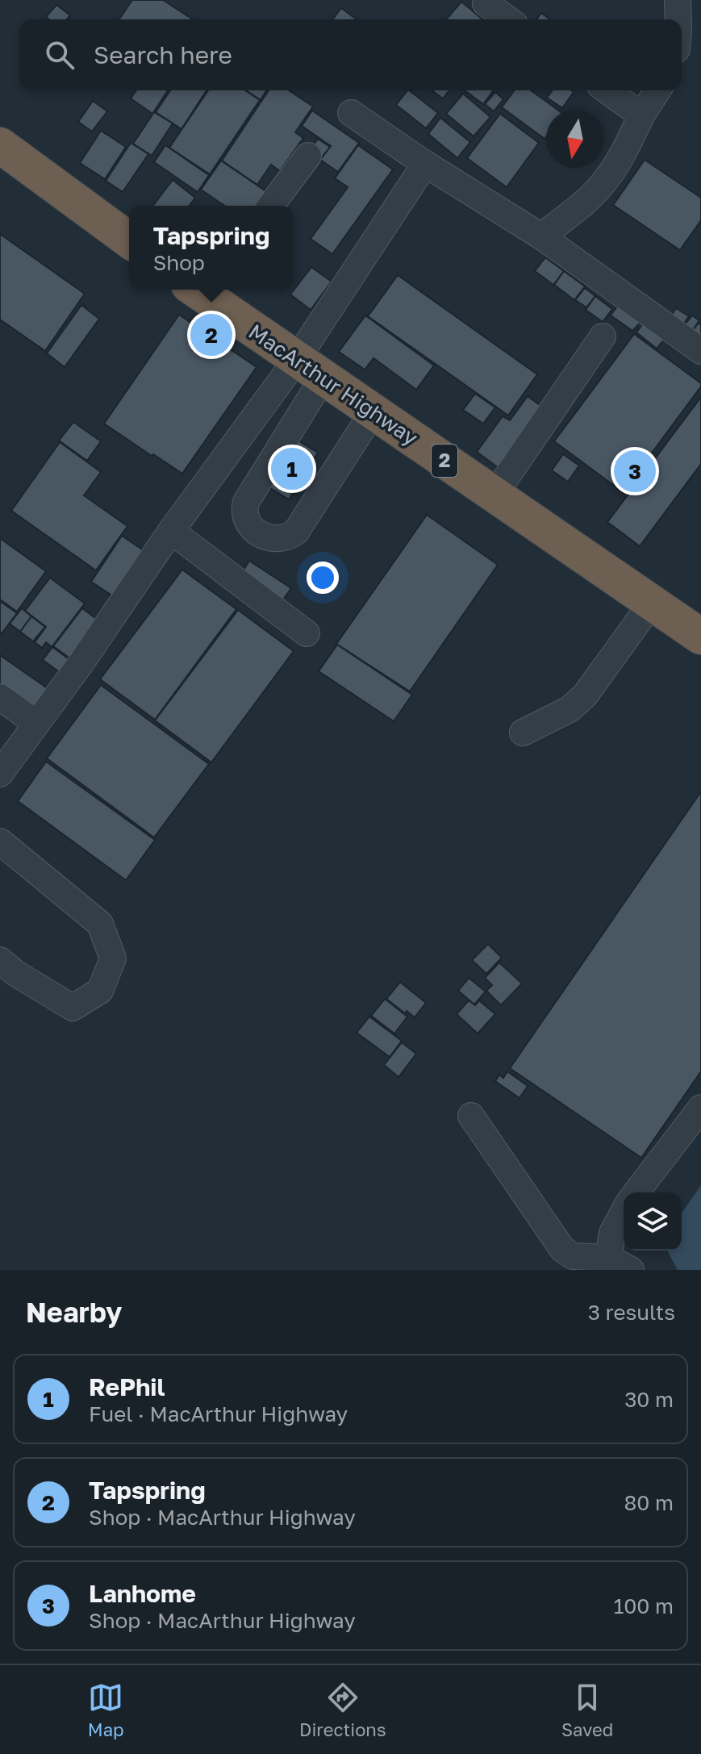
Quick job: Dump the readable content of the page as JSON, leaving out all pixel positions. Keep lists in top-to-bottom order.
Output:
{
  "streets": {
    "highway": ["MacArthur Highway", "2"]
  },
  "north": "bottom",
  "page": {
    "search": "Search here",
    "popup": ["Tapspring", "Shop"],
    "pins": ["2", "1", "3"],
    "heading": ["Nearby", "3 results"],
    "list": [
      {
        "mark": "1",
        "name": "RePhil",
        "note": "Fuel · MacArthur Highway",
        "value": "30 m"
      },
      {
        "mark": "2",
        "name": "Tapspring",
        "note": "Shop · MacArthur Highway",
        "value": "80 m"
      },
      {
        "mark": "3",
        "name": "Lanhome",
        "note": "Shop · MacArthur Highway",
        "value": "100 m"
      }
    ],
    "nav": ["Map", "Directions", "Saved"]
  }
}
